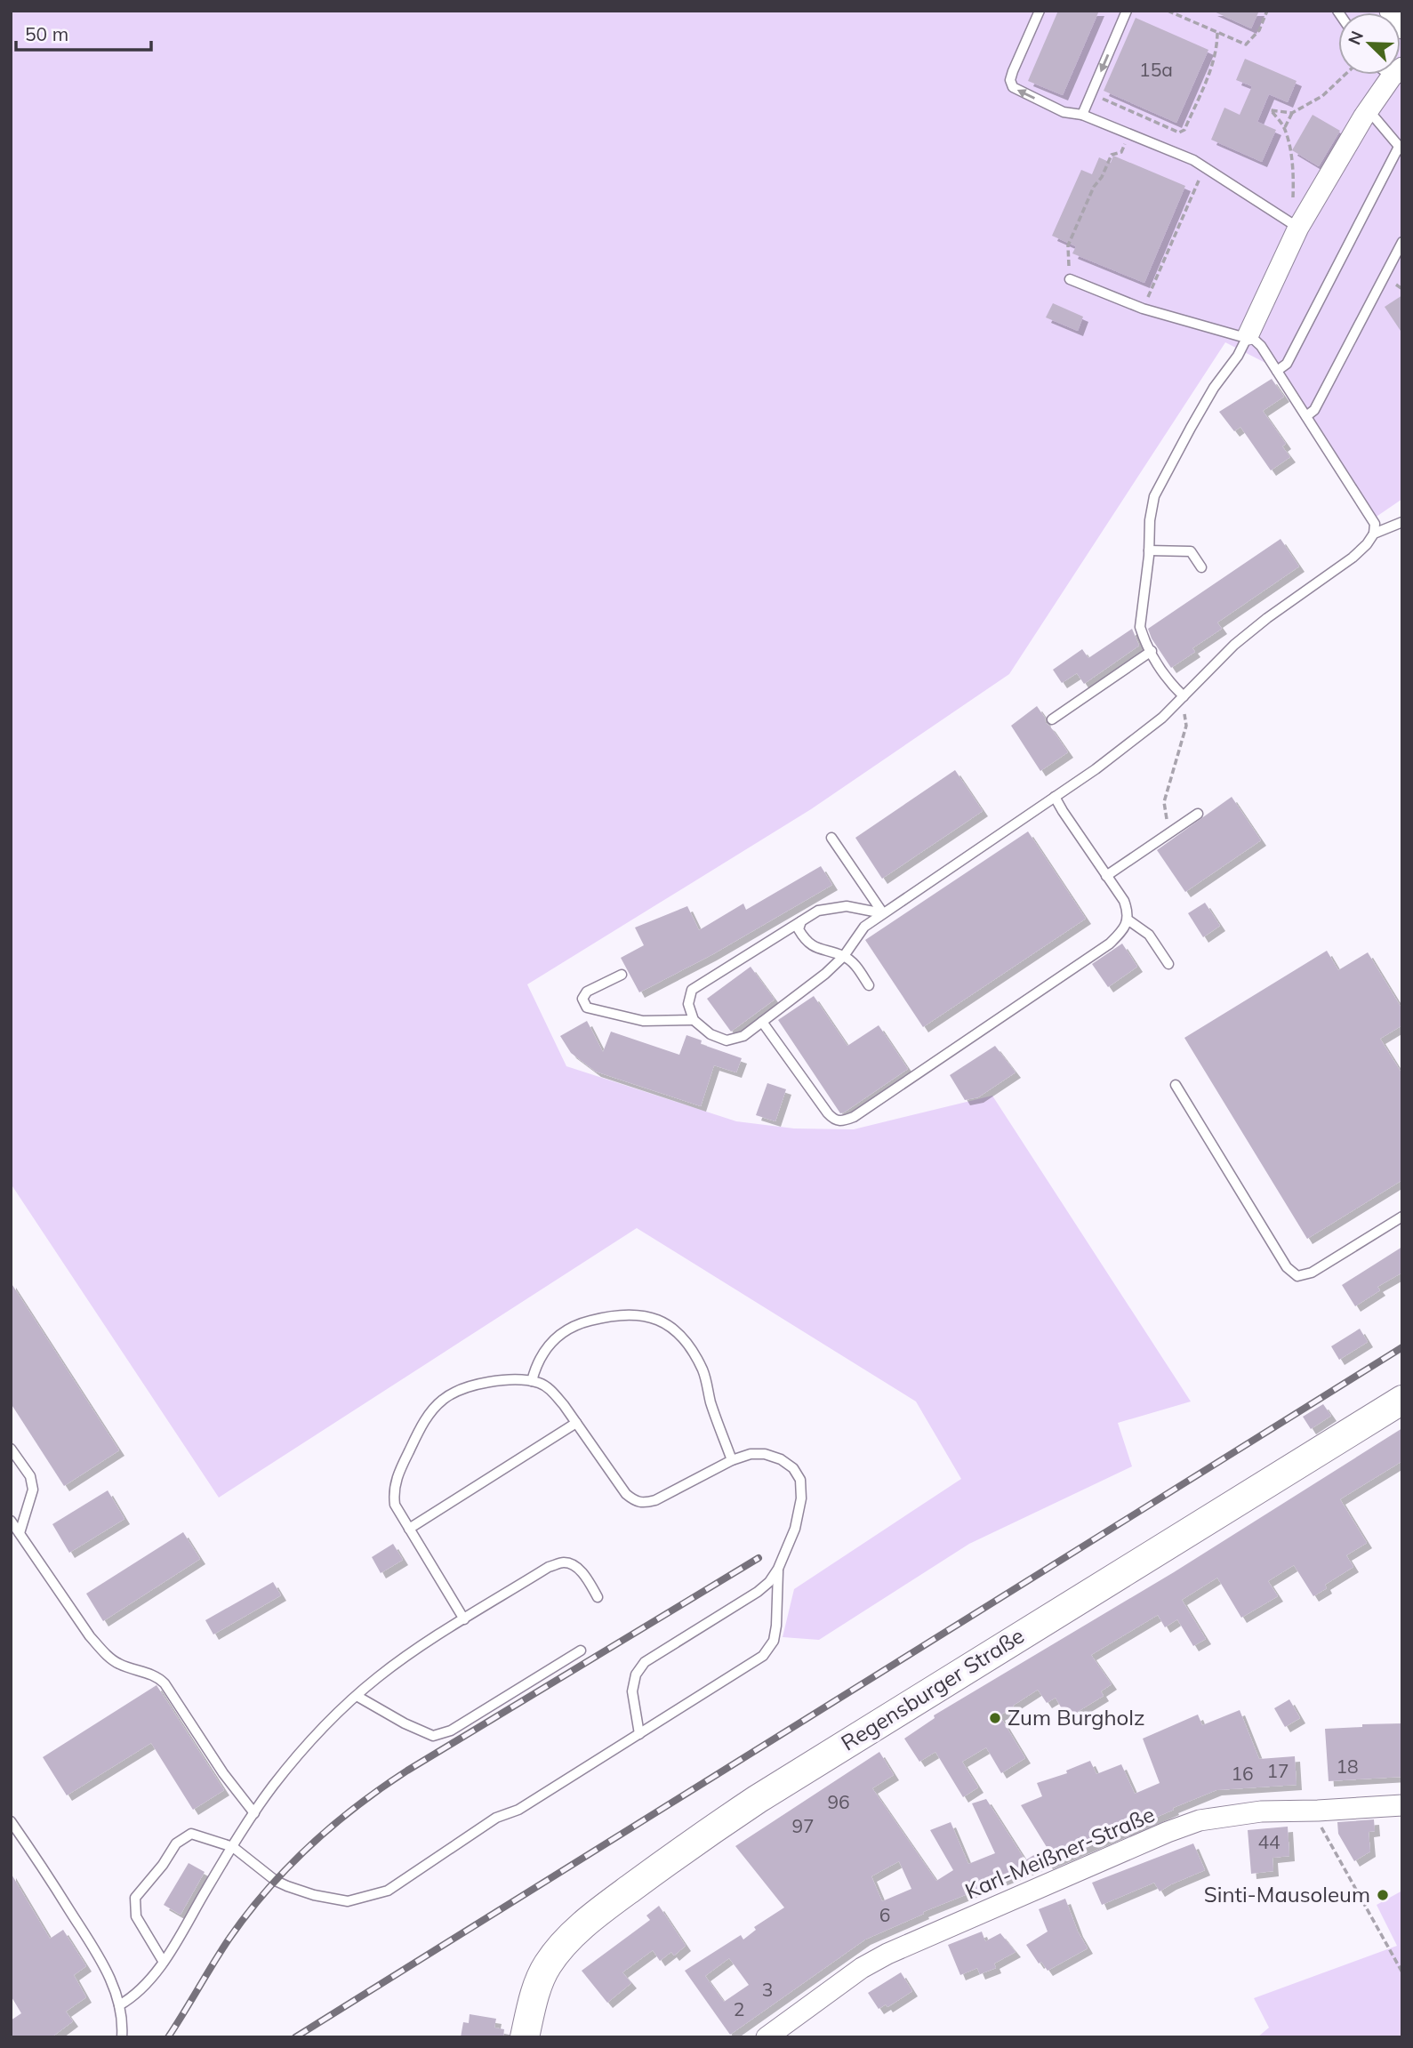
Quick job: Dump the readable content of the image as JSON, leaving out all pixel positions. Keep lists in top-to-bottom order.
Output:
{
  "streets": {
    "main road": ["Regensburger Straße"],
    "street": ["Karl-Meißner-Straße"]
  },
  "places": ["Zum Burgholz", "Sinti-Mausoleum"],
  "house_numbers": [
    "15a",
    "18",
    "17",
    "16",
    "96",
    "97",
    "44",
    "6",
    "3",
    "2"
  ],
  "scale_bar": "50 m",
  "north": "top left"
}
